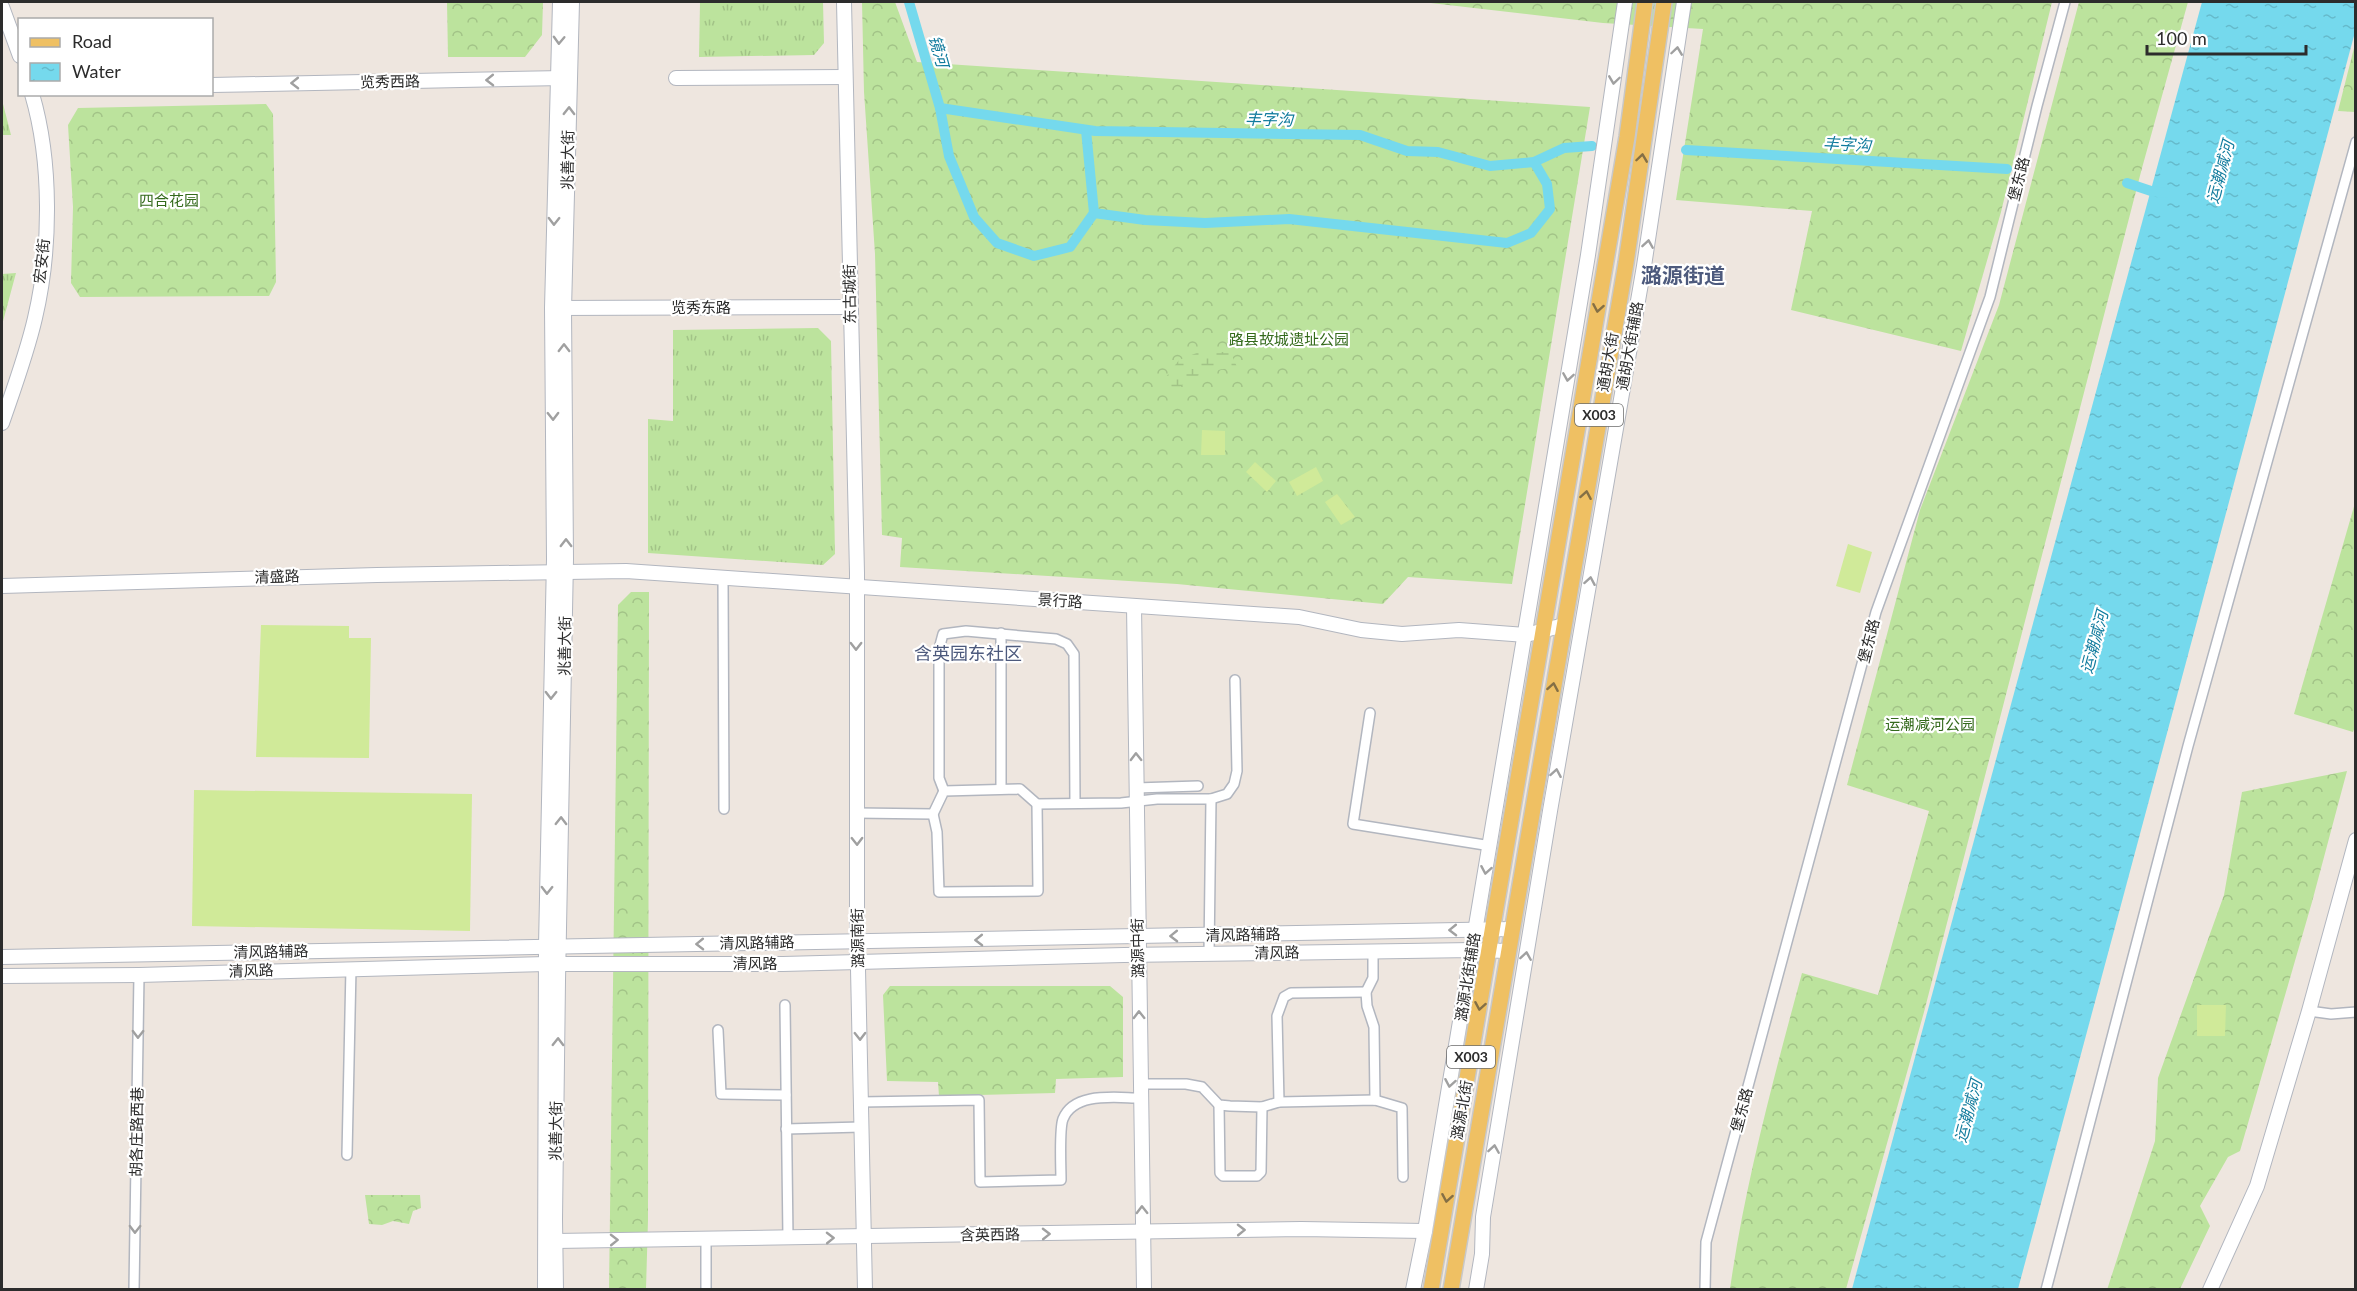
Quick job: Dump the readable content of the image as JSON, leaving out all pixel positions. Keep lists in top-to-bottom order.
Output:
{
  "streets": {
    "main road": ["通胡大街", "X003", "潞源北街"],
    "street": [
      "览秀西路",
      "兆善大街",
      "堡东路",
      "宏安街",
      "东古城街",
      "览秀东路",
      "通胡大街辅路",
      "清盛路",
      "景行路",
      "清风路辅路",
      "潞源南街",
      "潞源中街",
      "清风路",
      "潞源北街辅路",
      "胡各庄路西巷",
      "含英西路"
    ]
  },
  "crossings": [
    ["览秀西路", "兆善大街"],
    ["兆善大街", "览秀东路"],
    ["兆善大街", "清盛路"],
    ["兆善大街", "景行路"],
    ["兆善大街", "清风路辅路"],
    ["兆善大街", "清风路"],
    ["兆善大街", "含英西路"],
    ["东古城街", "览秀东路"],
    ["东古城街", "景行路"],
    ["东古城街", "潞源南街"],
    ["通胡大街", "景行路"],
    ["通胡大街", "潞源北街"],
    ["清盛路", "景行路"],
    ["景行路", "潞源南街"],
    ["景行路", "潞源中街"],
    ["景行路", "潞源北街辅路"],
    ["清风路辅路", "潞源南街"],
    ["清风路辅路", "潞源中街"],
    ["清风路辅路", "潞源北街辅路"],
    ["清风路辅路", "潞源北街"],
    ["潞源南街", "清风路"],
    ["潞源南街", "含英西路"],
    ["潞源中街", "清风路"],
    ["潞源中街", "含英西路"],
    ["清风路", "潞源北街辅路"],
    ["清风路", "潞源北街"],
    ["清风路", "胡各庄路西巷"],
    ["潞源北街辅路", "含英西路"]
  ],
  "one_way": [
    "览秀西路",
    "清风路辅路",
    "潞源南街",
    "潞源中街",
    "胡各庄路西巷",
    "含英西路"
  ],
  "districts": ["潞源街道", "含英园东社区"],
  "water": ["镜河", "丰字沟", "运潮减河"],
  "parks": ["四合花园", "路县故城遗址公园", "运潮减河公园"],
  "legend": ["Road", "Water"],
  "scale_bar": "100 m"
}
